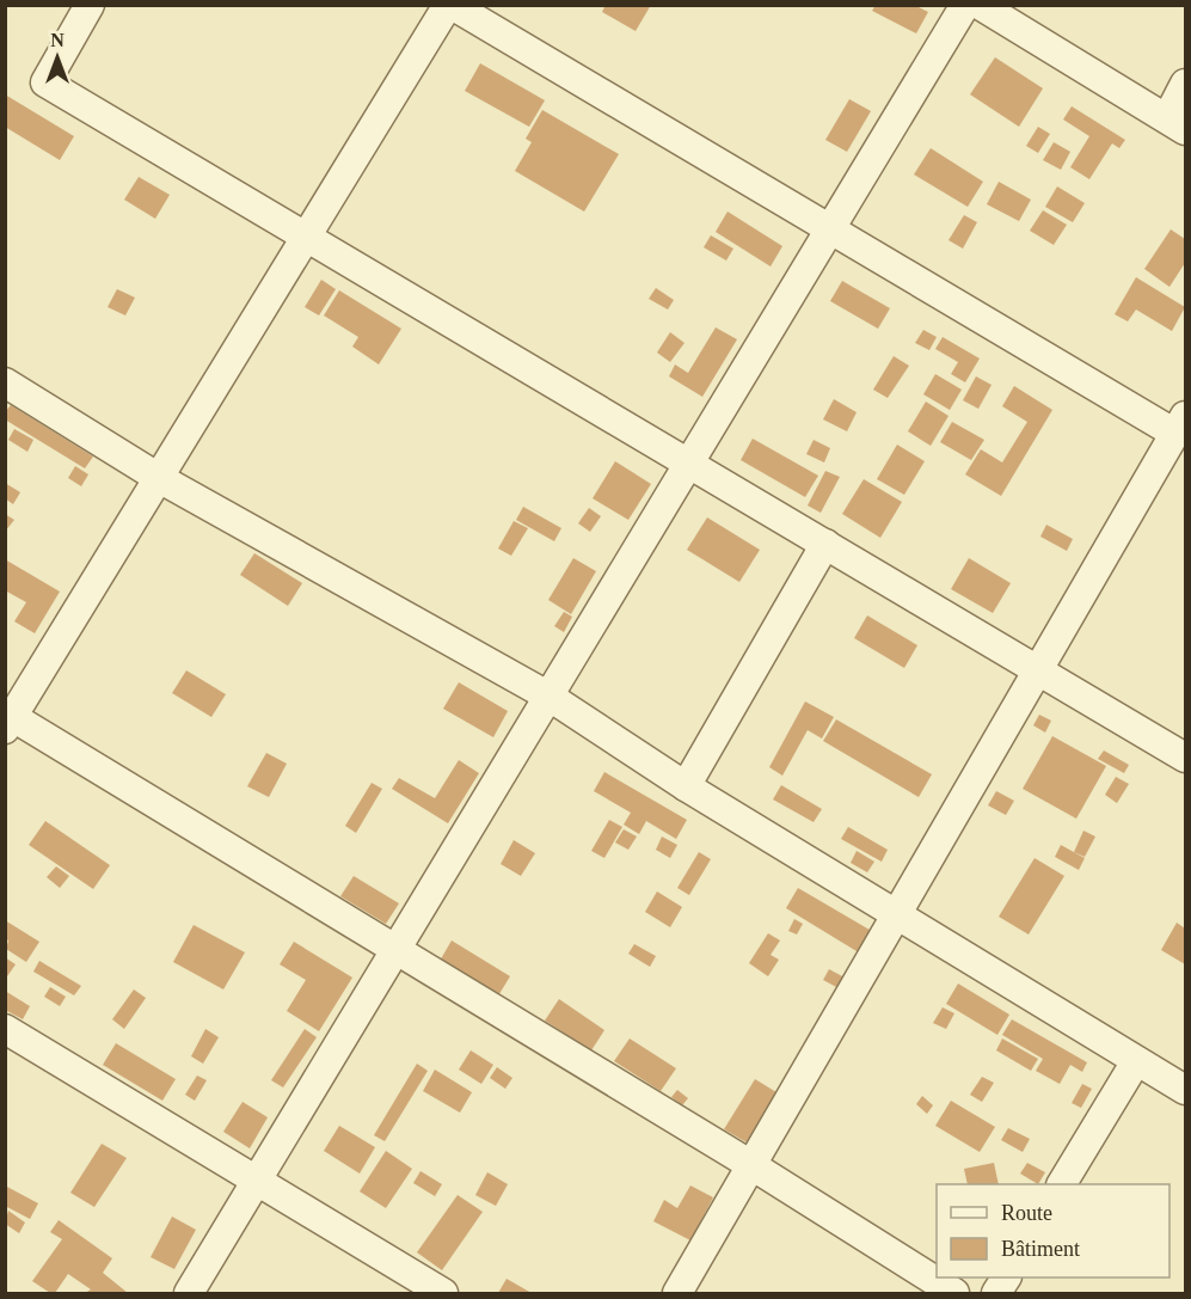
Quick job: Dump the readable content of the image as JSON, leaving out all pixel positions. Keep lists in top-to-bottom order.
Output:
{
  "legend": ["Route", "Bâtiment"],
  "north": "top"
}
